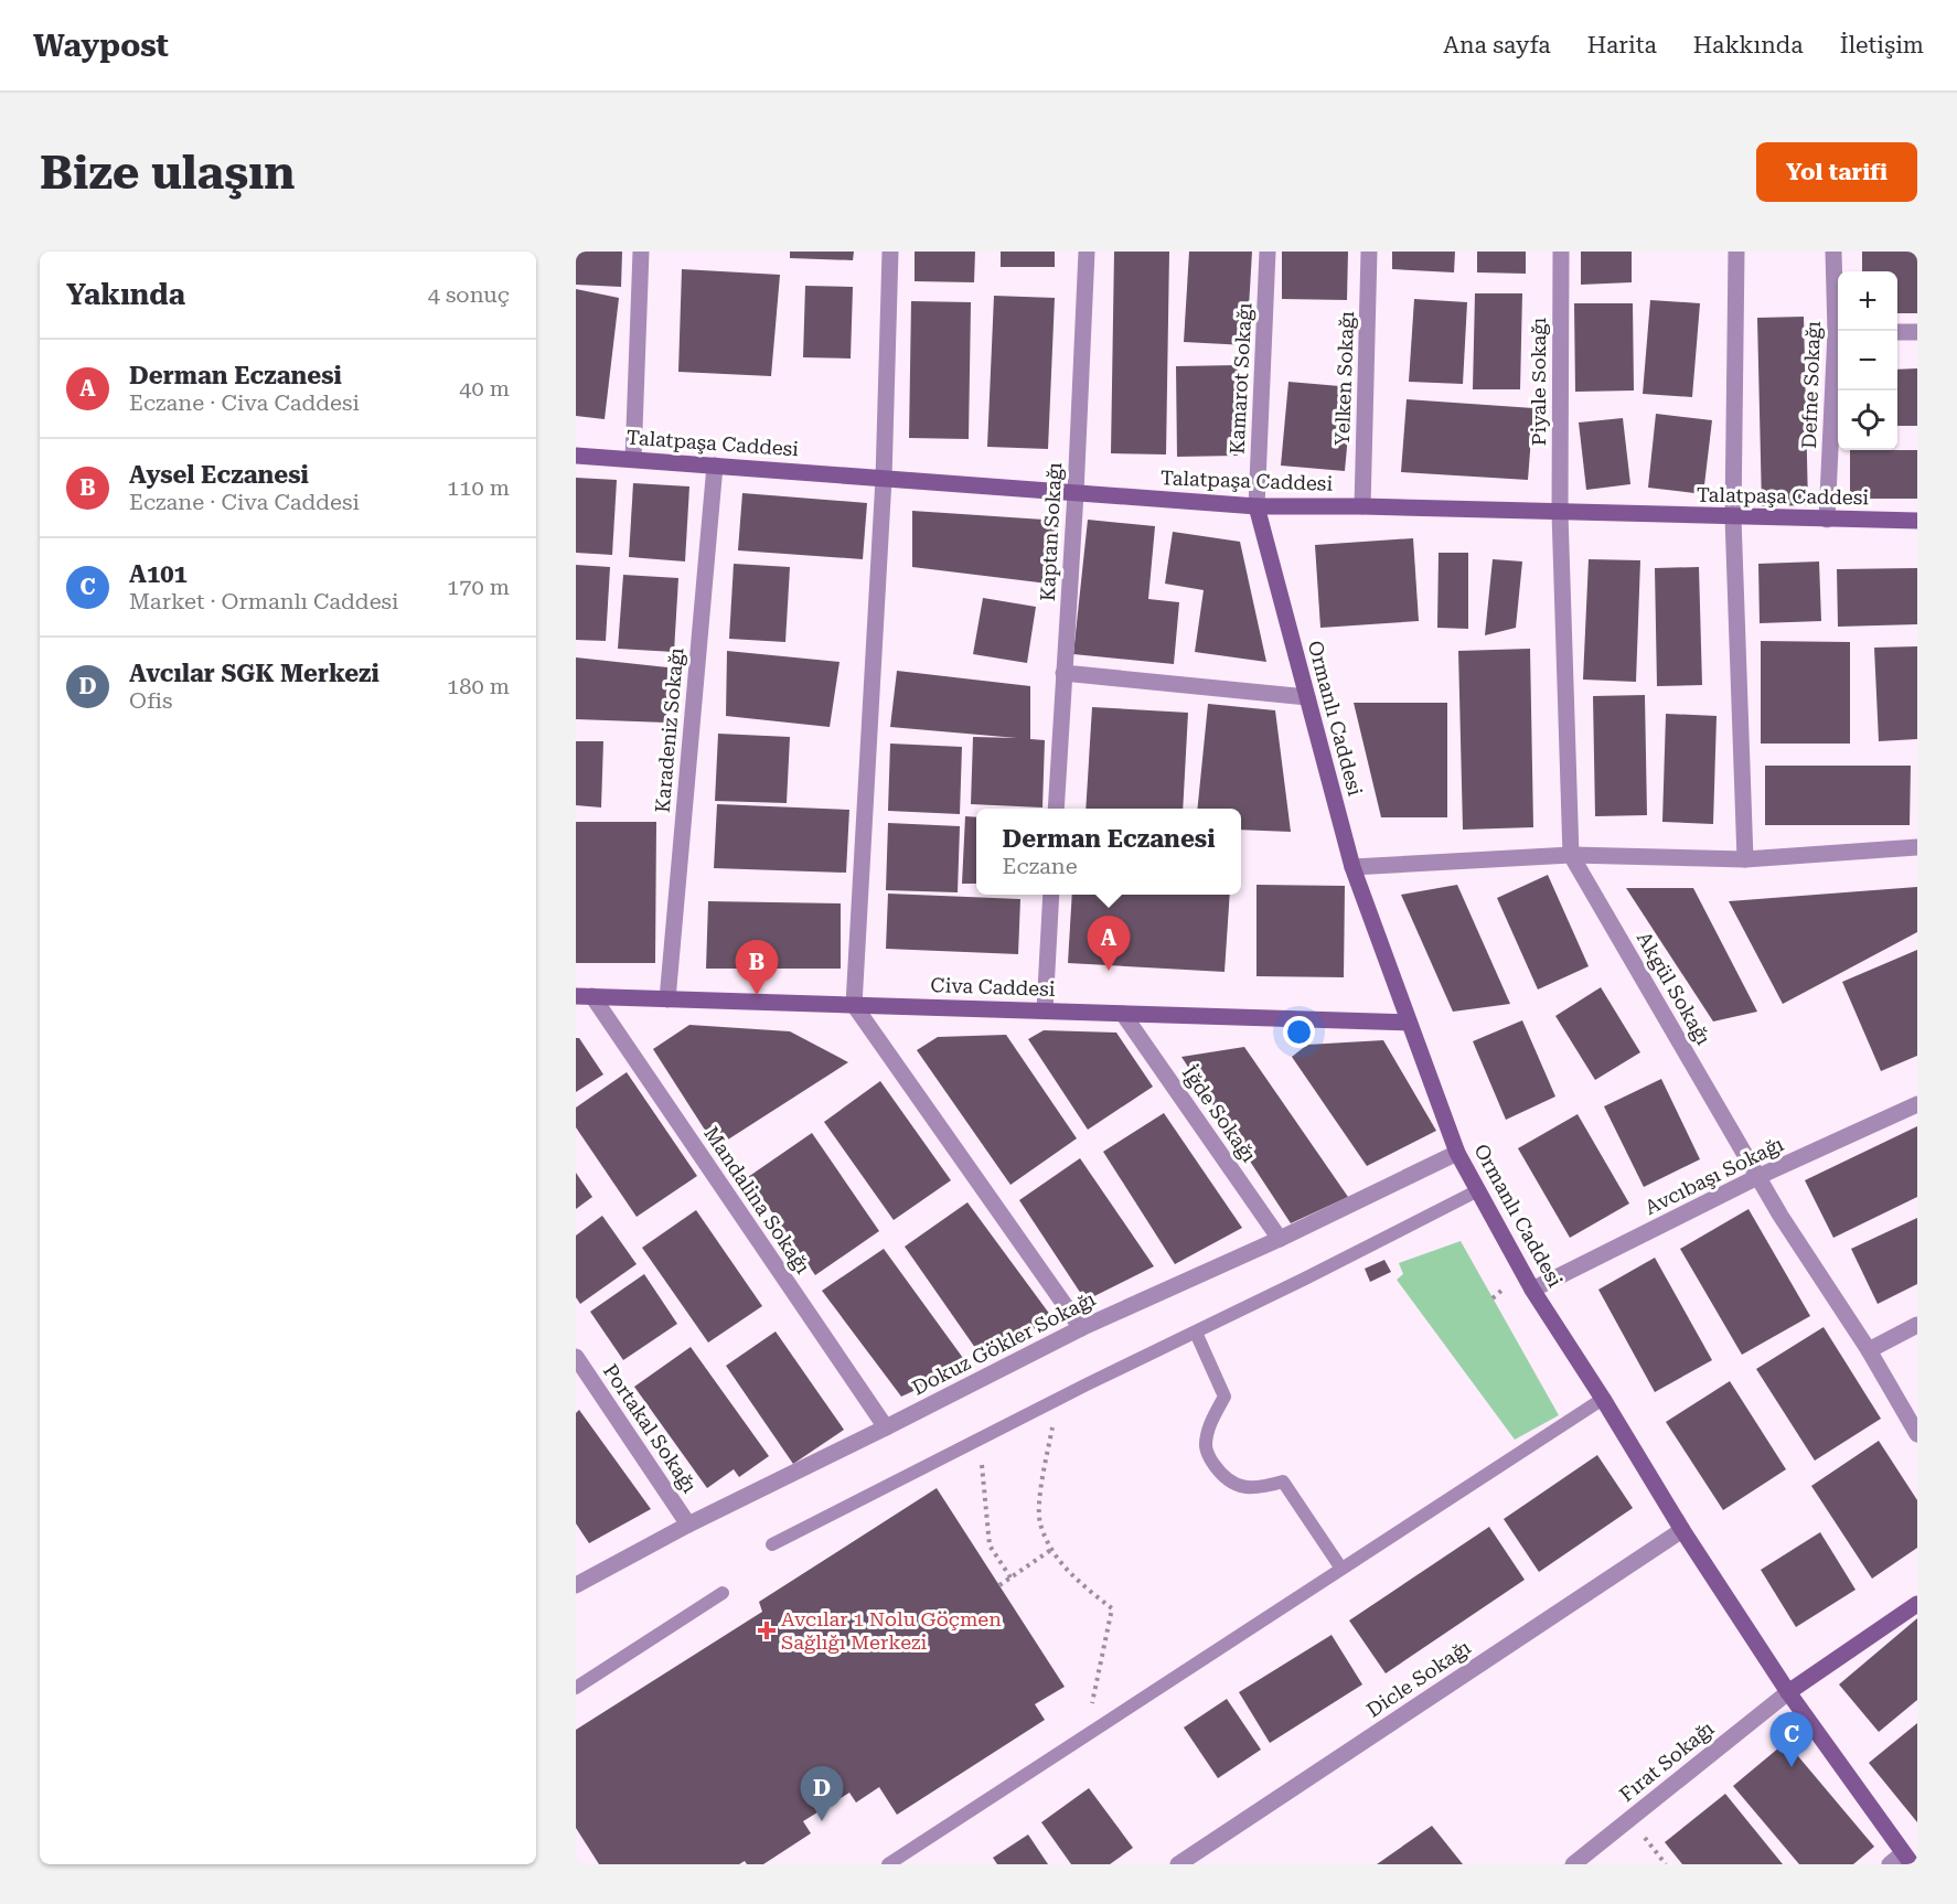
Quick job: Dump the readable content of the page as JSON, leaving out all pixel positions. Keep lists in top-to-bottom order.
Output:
{
  "streets": {
    "main road": ["Talatpaşa Caddesi", "Ormanlı Caddesi", "Civa Caddesi"],
    "street": [
      "Kamarot Sokağı",
      "Yelken Sokağı",
      "Piyale Sokağı",
      "Defne Sokağı",
      "Kaptan Sokağı",
      "Karadeniz Sokağı",
      "Akgül Sokağı",
      "İğde Sokağı",
      "Avcıbaşı Sokağı",
      "Mandalina Sokağı",
      "Dokuz Gökler Sokağı",
      "Portakal Sokağı",
      "Dicle Sokağı",
      "Fırat Sokağı"
    ]
  },
  "crossings": [
    ["Kamarot Sokağı", "Talatpaşa Caddesi"],
    ["Kamarot Sokağı", "Ormanlı Caddesi"],
    ["Yelken Sokağı", "Talatpaşa Caddesi"],
    ["Piyale Sokağı", "Talatpaşa Caddesi"],
    ["Piyale Sokağı", "Akgül Sokağı"],
    ["Defne Sokağı", "Talatpaşa Caddesi"],
    ["Talatpaşa Caddesi", "Kaptan Sokağı"],
    ["Talatpaşa Caddesi", "Ormanlı Caddesi"],
    ["Talatpaşa Caddesi", "Karadeniz Sokağı"],
    ["Talatpaşa Caddesi", "Akgül Sokağı"],
    ["Ormanlı Caddesi", "Civa Caddesi"],
    ["Ormanlı Caddesi", "Avcıbaşı Sokağı"],
    ["Ormanlı Caddesi", "Dokuz Gökler Sokağı"],
    ["Ormanlı Caddesi", "Dicle Sokağı"],
    ["Ormanlı Caddesi", "Fırat Sokağı"],
    ["Karadeniz Sokağı", "Civa Caddesi"],
    ["Civa Caddesi", "İğde Sokağı"],
    ["Civa Caddesi", "Mandalina Sokağı"],
    ["Akgül Sokağı", "Avcıbaşı Sokağı"],
    ["İğde Sokağı", "Dokuz Gökler Sokağı"],
    ["Mandalina Sokağı", "Dokuz Gökler Sokağı"],
    ["Dokuz Gökler Sokağı", "Portakal Sokağı"]
  ],
  "places": {
    "health": ["Avcılar 1 Nolu Göçmen Sağlığı Merkezi"]
  },
  "page": {
    "header": "Waypost",
    "nav": [
      "Ana sayfa",
      "Harita",
      "Hakkında",
      "İletişim"
    ],
    "buttons": "Yol tarifi",
    "title": "Bize ulaşın",
    "heading": ["Yakında", "4 sonuç"],
    "map_buttons": ["+", "−"],
    "list": [
      {
        "mark": "A",
        "name": "Derman Eczanesi",
        "note": "Eczane · Civa Caddesi",
        "value": "40 m"
      },
      {
        "mark": "B",
        "name": "Aysel Eczanesi",
        "note": "Eczane · Civa Caddesi",
        "value": "110 m"
      },
      {
        "mark": "C",
        "name": "A101",
        "note": "Market · Ormanlı Caddesi",
        "value": "170 m"
      },
      {
        "mark": "D",
        "name": "Avcılar SGK Merkezi",
        "note": "Ofis",
        "value": "180 m"
      }
    ],
    "popup": ["Derman Eczanesi", "Eczane"],
    "pins": [
      "A",
      "B",
      "C",
      "D"
    ]
  }
}
